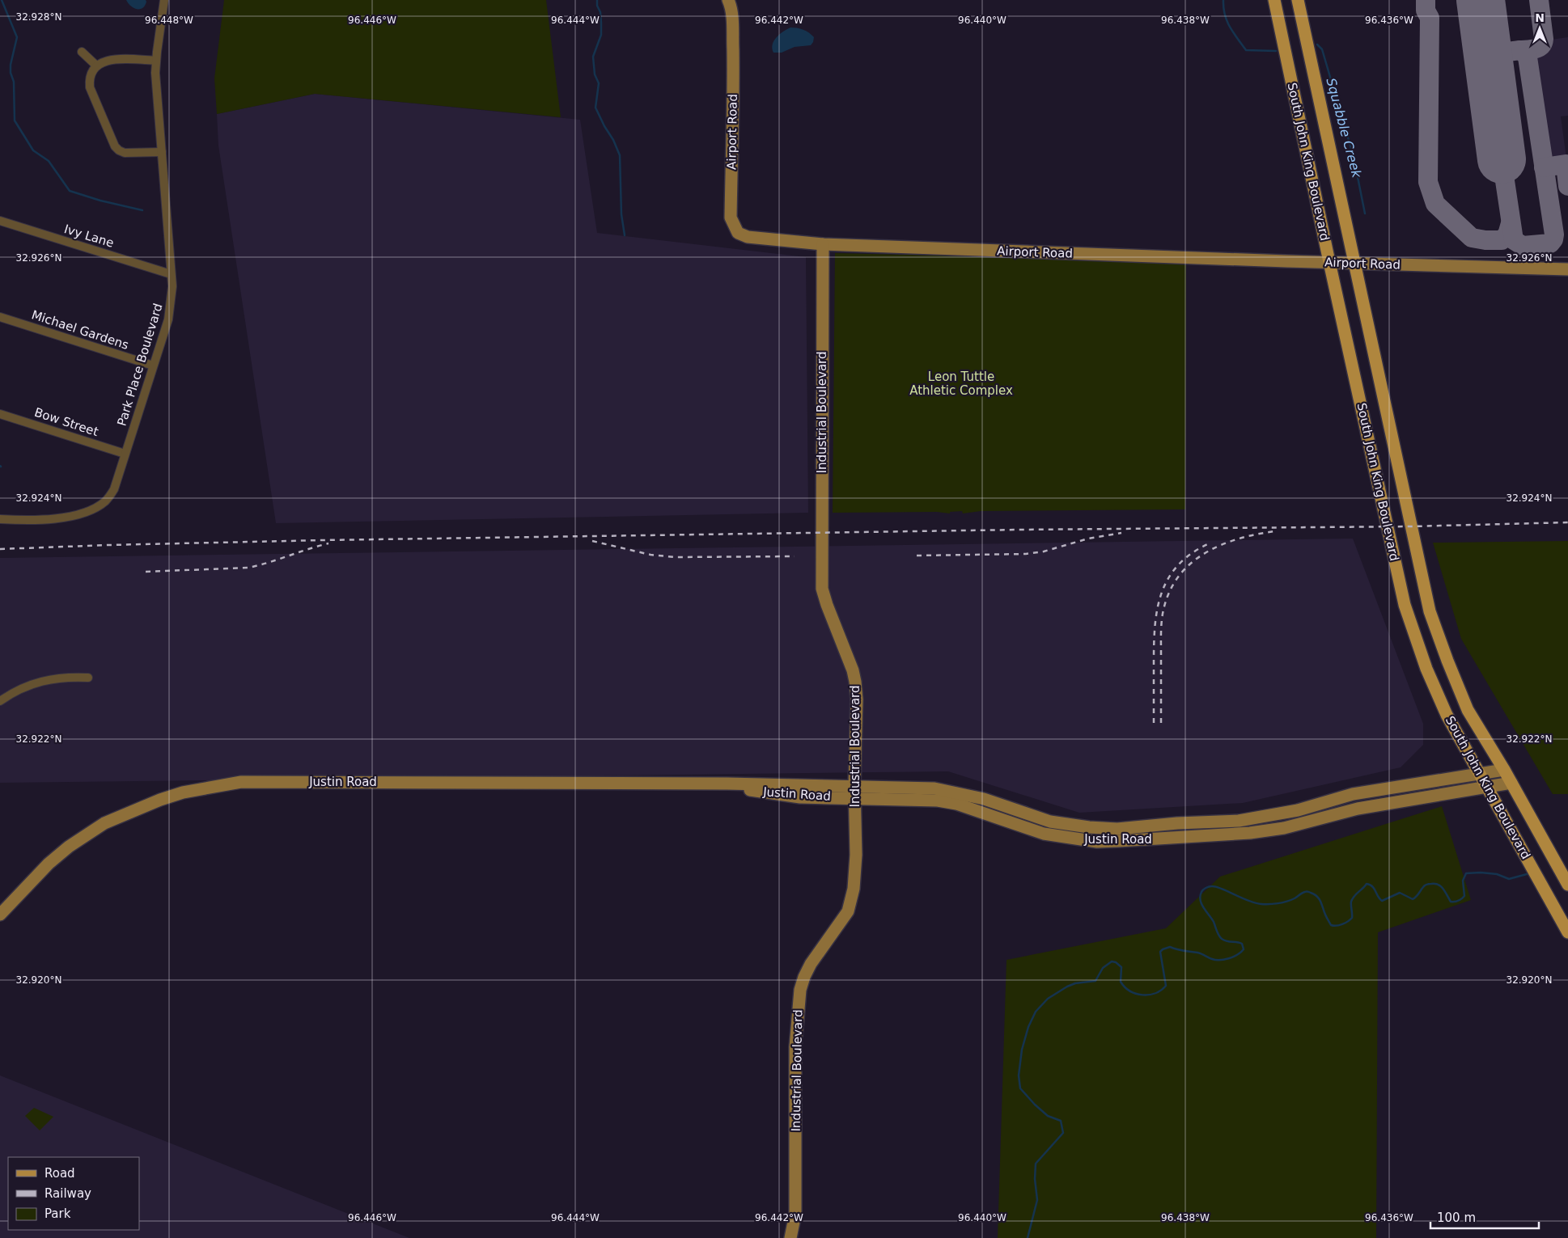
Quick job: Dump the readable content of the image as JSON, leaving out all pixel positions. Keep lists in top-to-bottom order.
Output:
{
  "streets": {
    "main road": ["South John King Boulevard"],
    "street": [
      "Airport Road",
      "Ivy Lane",
      "Michael Gardens",
      "Park Place Boulevard",
      "Industrial Boulevard",
      "Bow Street",
      "Justin Road"
    ]
  },
  "crossings": [
    ["Airport Road", "South John King Boulevard"],
    ["Airport Road", "Industrial Boulevard"],
    ["South John King Boulevard", "Justin Road"],
    ["Ivy Lane", "Park Place Boulevard"],
    ["Michael Gardens", "Park Place Boulevard"],
    ["Park Place Boulevard", "Bow Street"],
    ["Industrial Boulevard", "Justin Road"]
  ],
  "water": ["Squabble Creek"],
  "parks": ["Leon Tuttle Athletic Complex"],
  "legend": ["Road", "Railway", "Park"],
  "scale_bar": "100 m",
  "north": "top",
  "coordinates": [
    "32.928°N",
    "96.448°W",
    "96.446°W",
    "96.444°W",
    "96.442°W",
    "96.440°W",
    "96.438°W",
    "96.436°W",
    "32.926°N",
    "32.924°N",
    "32.922°N",
    "32.920°N"
  ]
}
